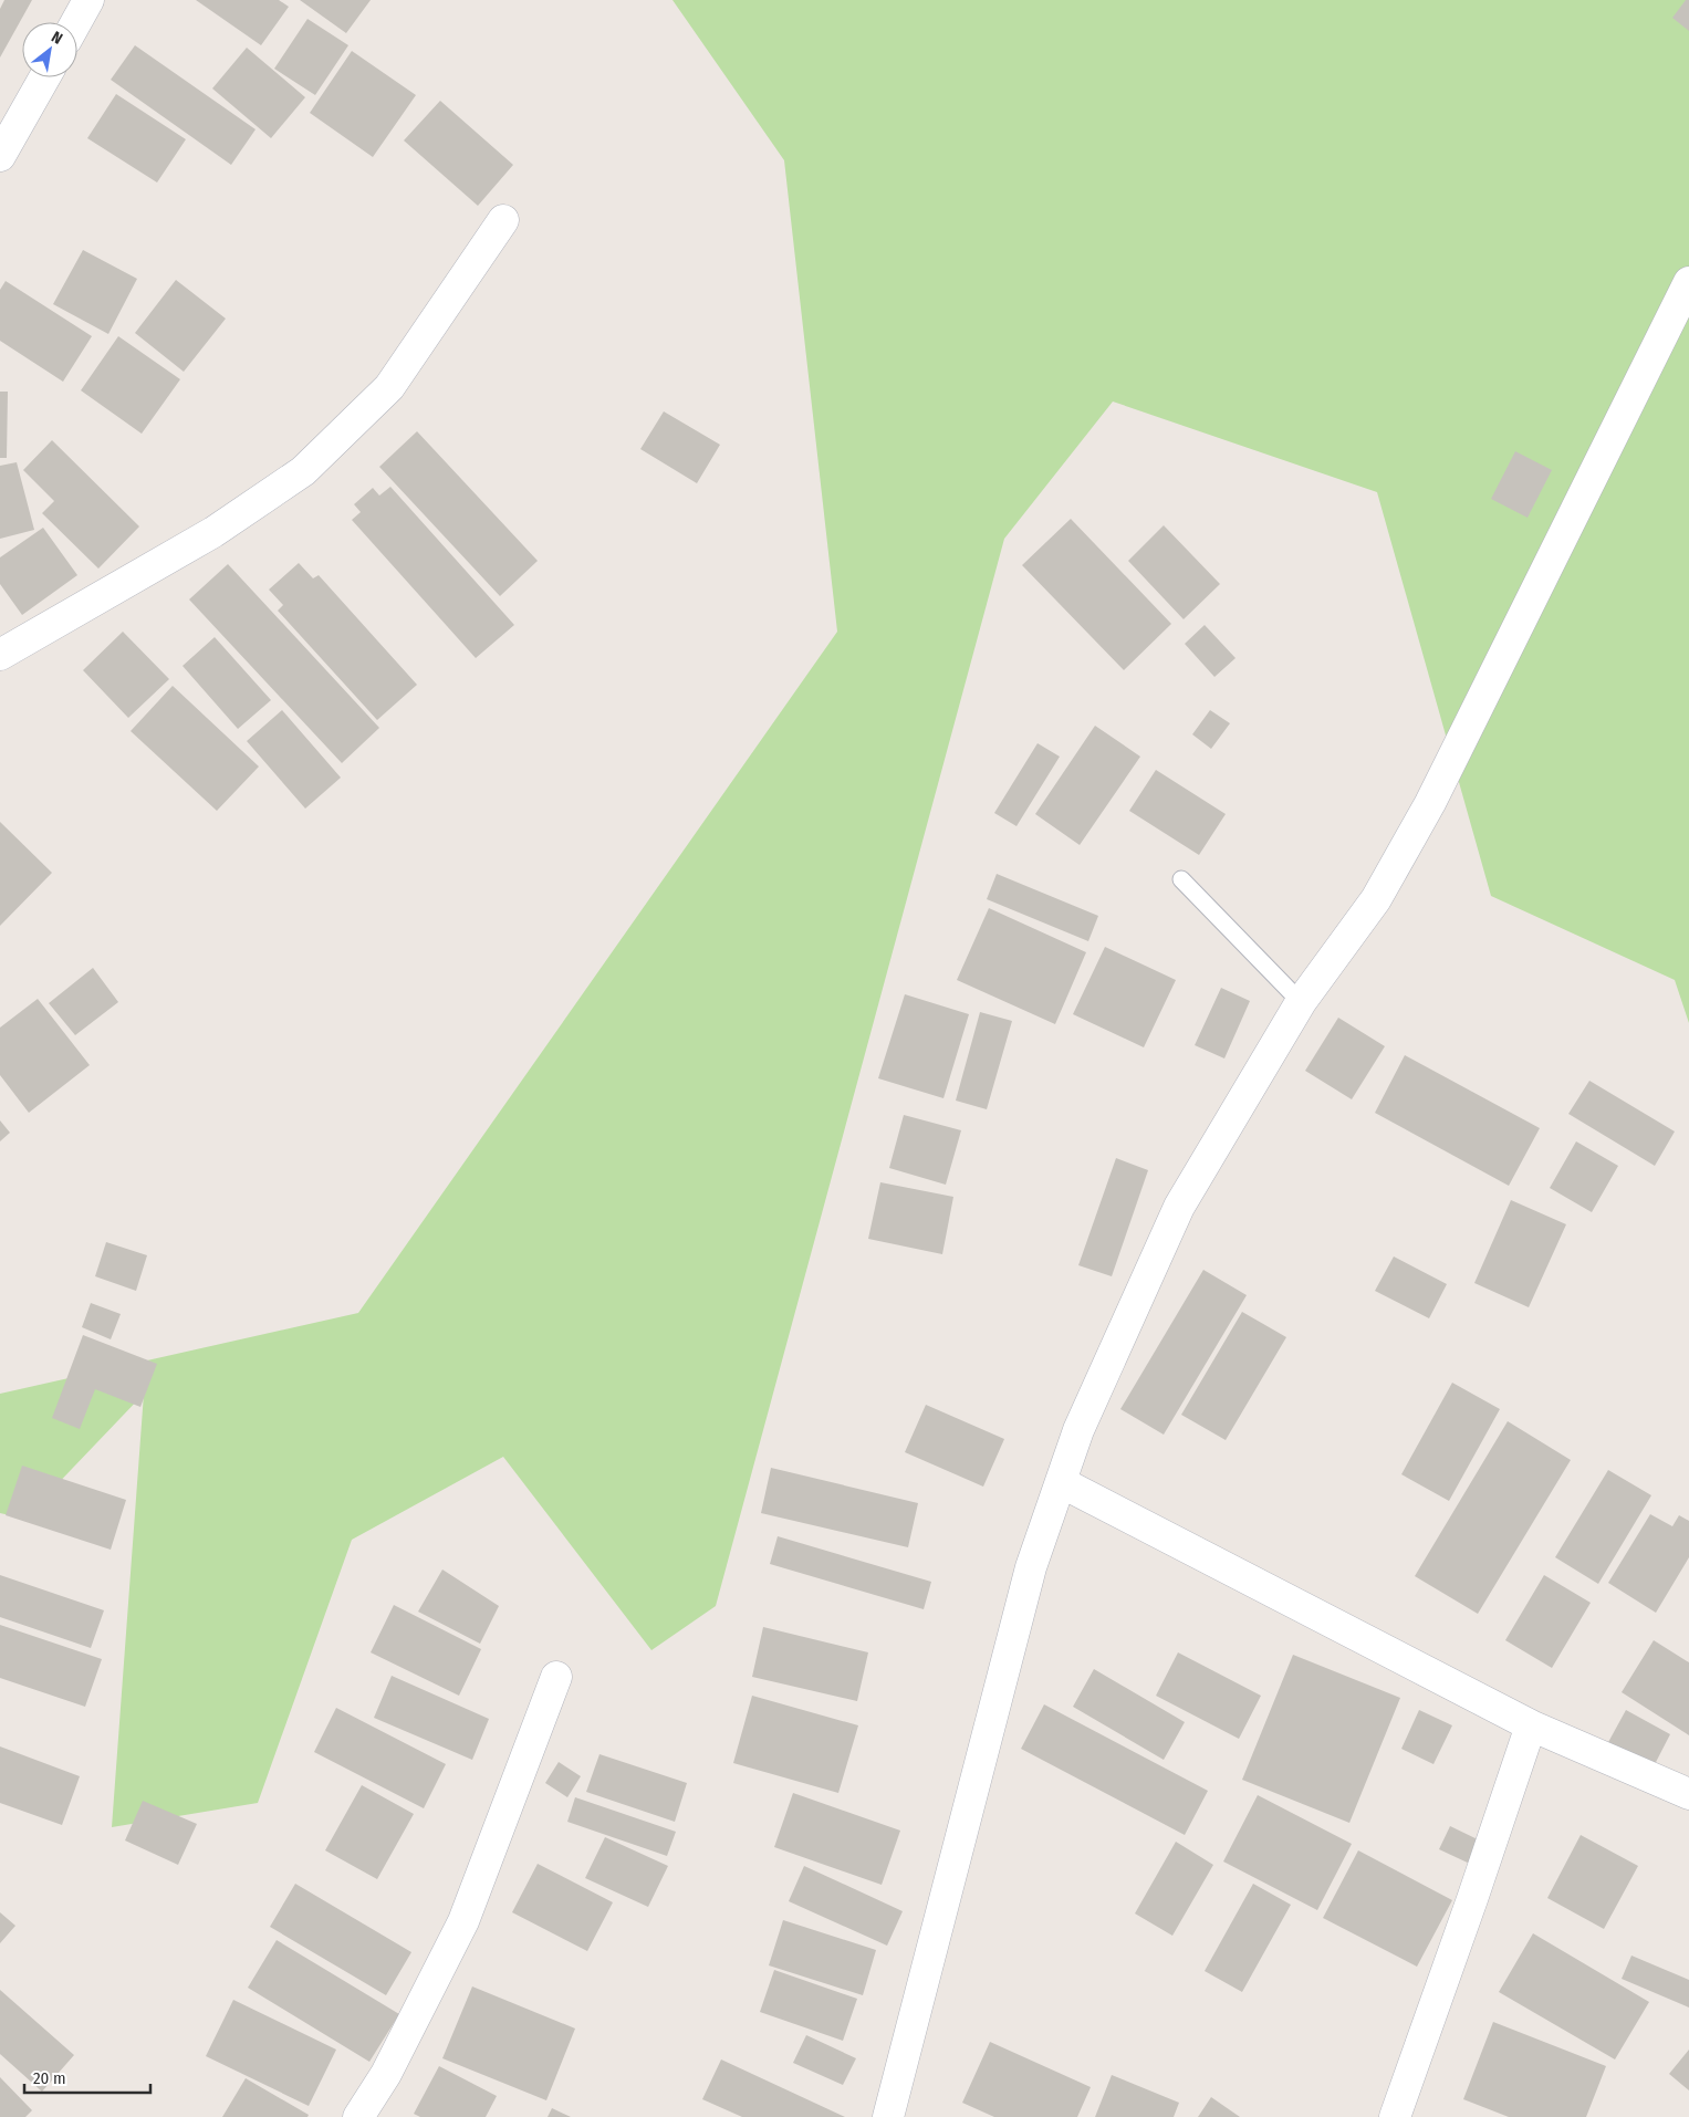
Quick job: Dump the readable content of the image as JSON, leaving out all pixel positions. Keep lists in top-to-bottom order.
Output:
{
  "scale_bar": "20 m",
  "north": "top right"
}
